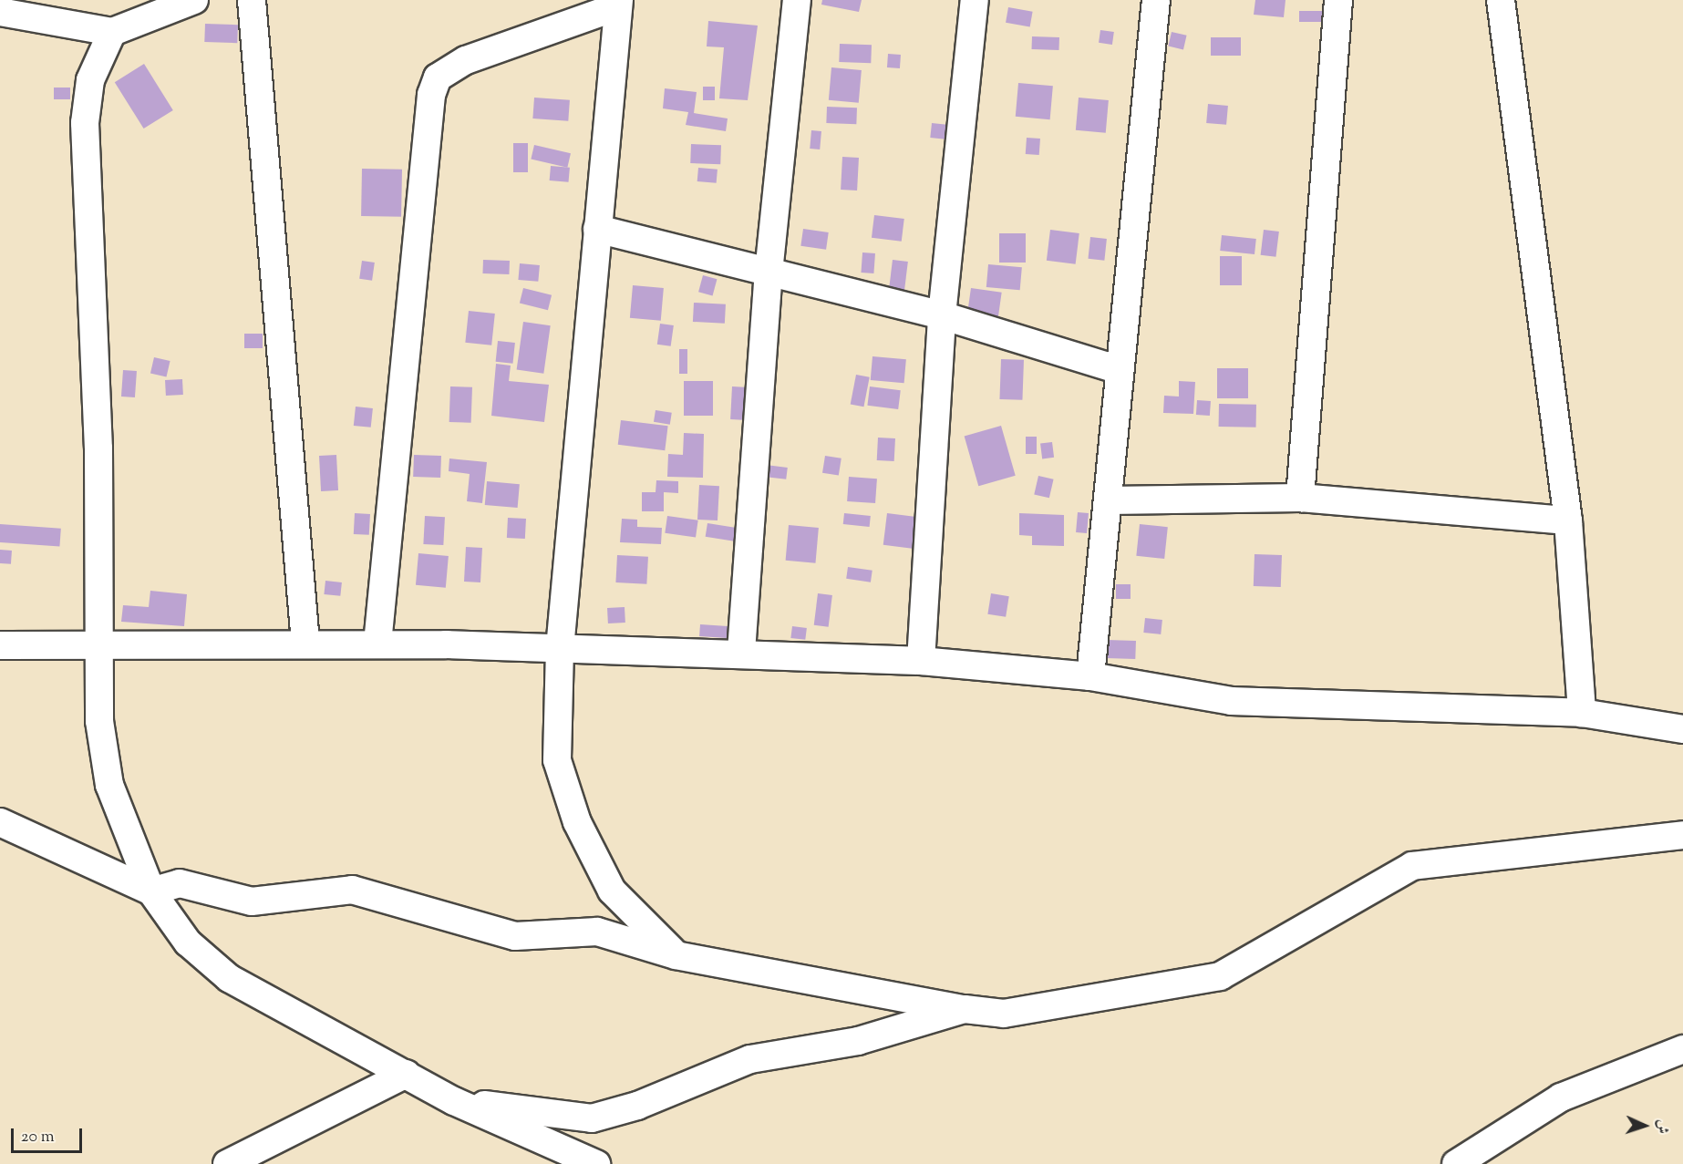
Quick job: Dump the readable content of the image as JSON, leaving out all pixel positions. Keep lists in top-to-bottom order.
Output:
{
  "scale_bar": "20 m",
  "north": "right"
}
